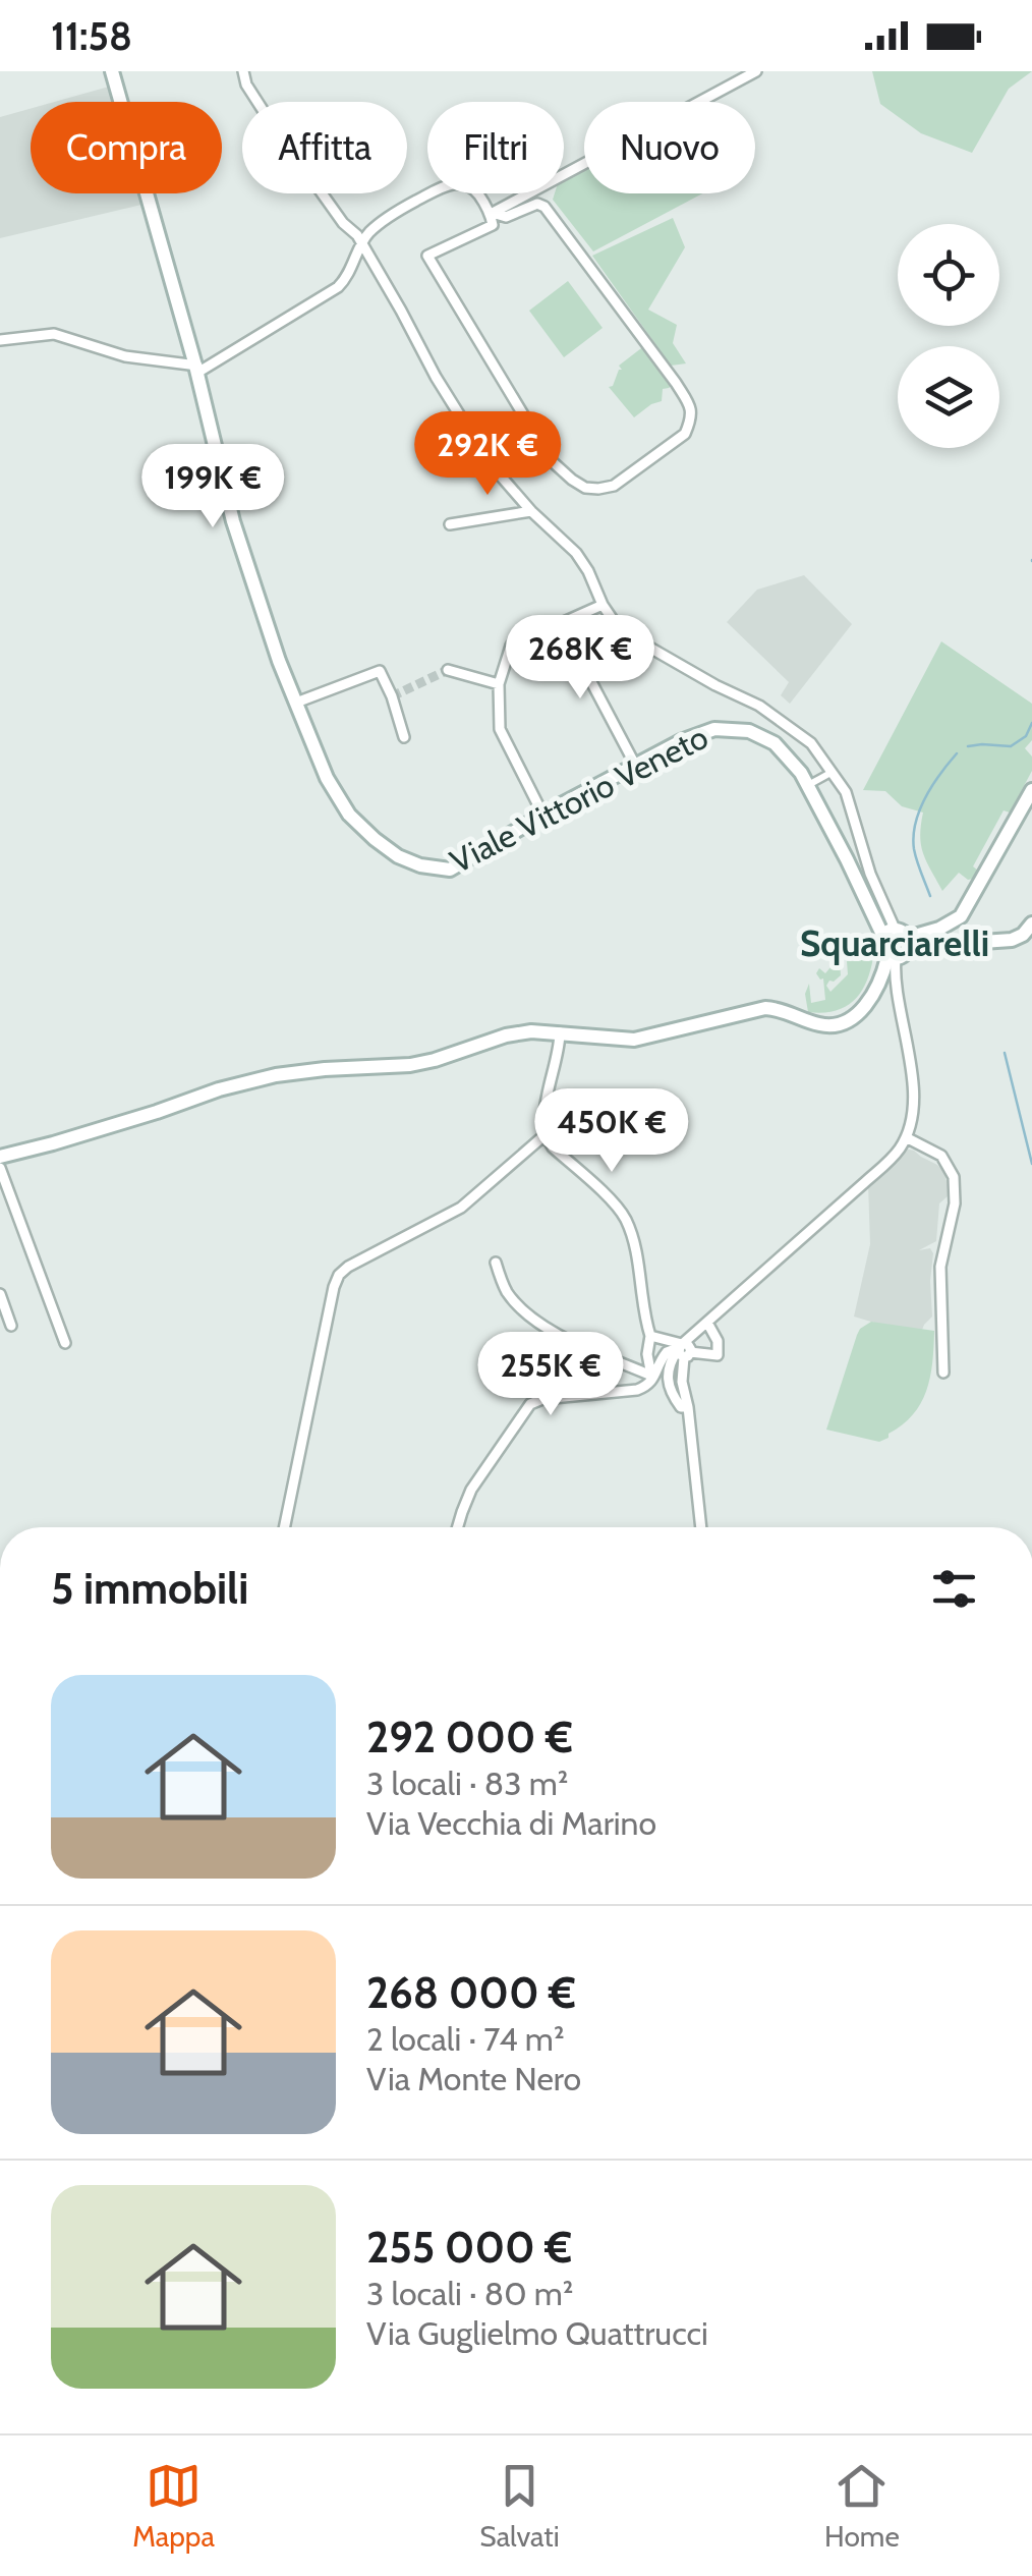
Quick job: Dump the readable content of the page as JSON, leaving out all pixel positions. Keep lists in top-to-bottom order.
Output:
{
  "streets": {
    "main road": ["Viale Vittorio Veneto"]
  },
  "districts": ["Squarciarelli"],
  "page": {
    "status": "11:58",
    "chip": [
      "Compra",
      "Affitta",
      "Filtri",
      "Nuovo"
    ],
    "price": [
      "292K €",
      "199K €",
      "268K €",
      "450K €",
      "255K €"
    ],
    "heading": "5 immobili",
    "list": [
      {
        "name": "292 000 €",
        "note": "3 locali · 83 m² · Via Vecchia di Marino"
      },
      {
        "name": "268 000 €",
        "note": "2 locali · 74 m² · Via Monte Nero"
      },
      {
        "name": "255 000 €",
        "note": "3 locali · 80 m² · Via Guglielmo Quattrucci"
      }
    ],
    "tabs": ["Mappa", "Salvati", "Home"]
  }
}
